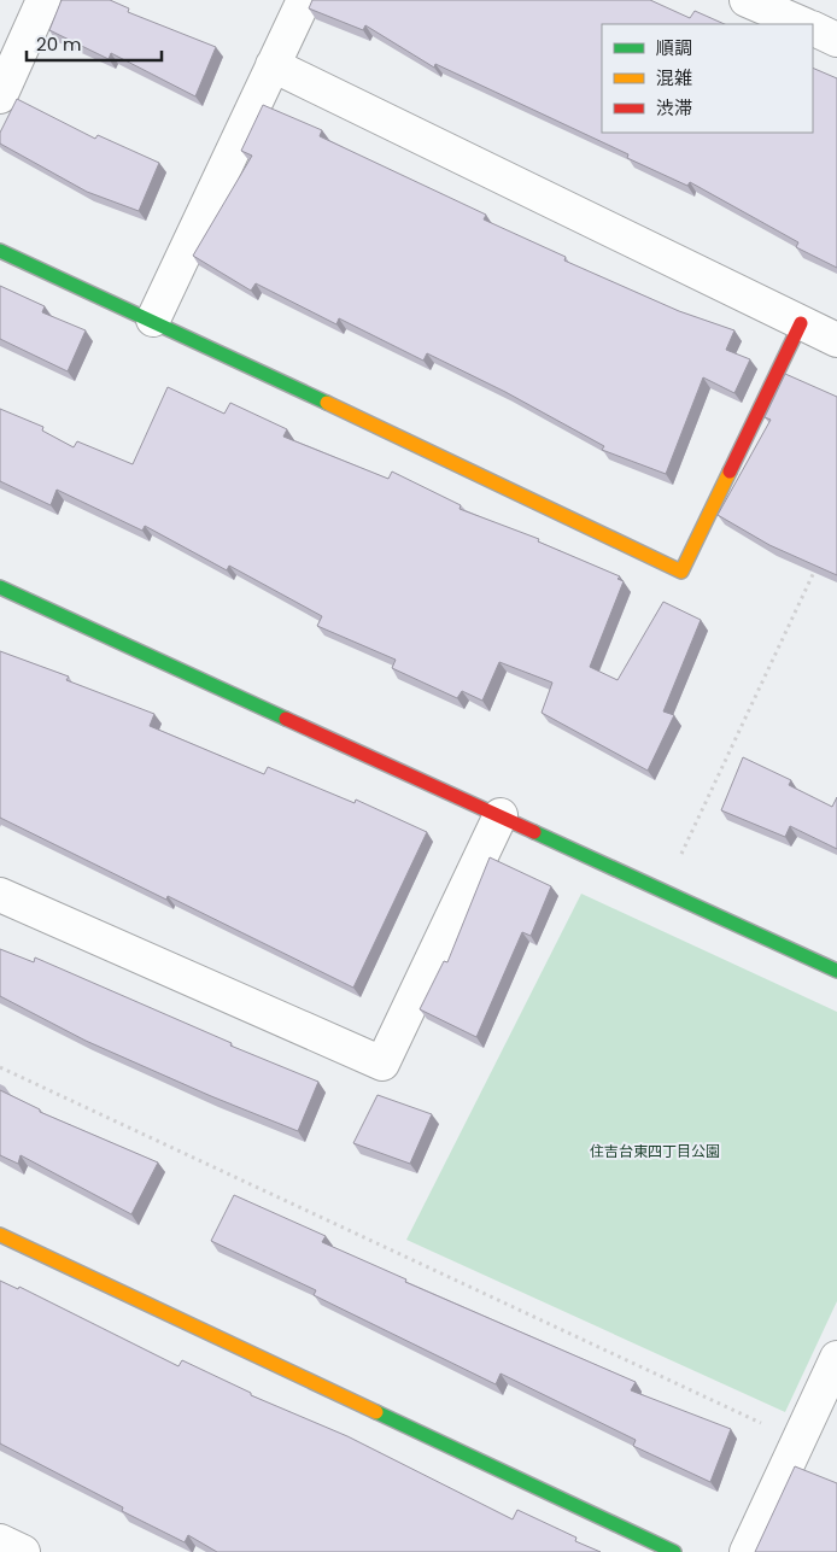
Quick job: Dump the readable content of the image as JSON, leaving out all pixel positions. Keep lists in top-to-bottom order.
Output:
{
  "parks": ["住吉台東四丁目公園"],
  "legend": ["順調", "混雑", "渋滞"],
  "scale_bar": "20 m"
}
